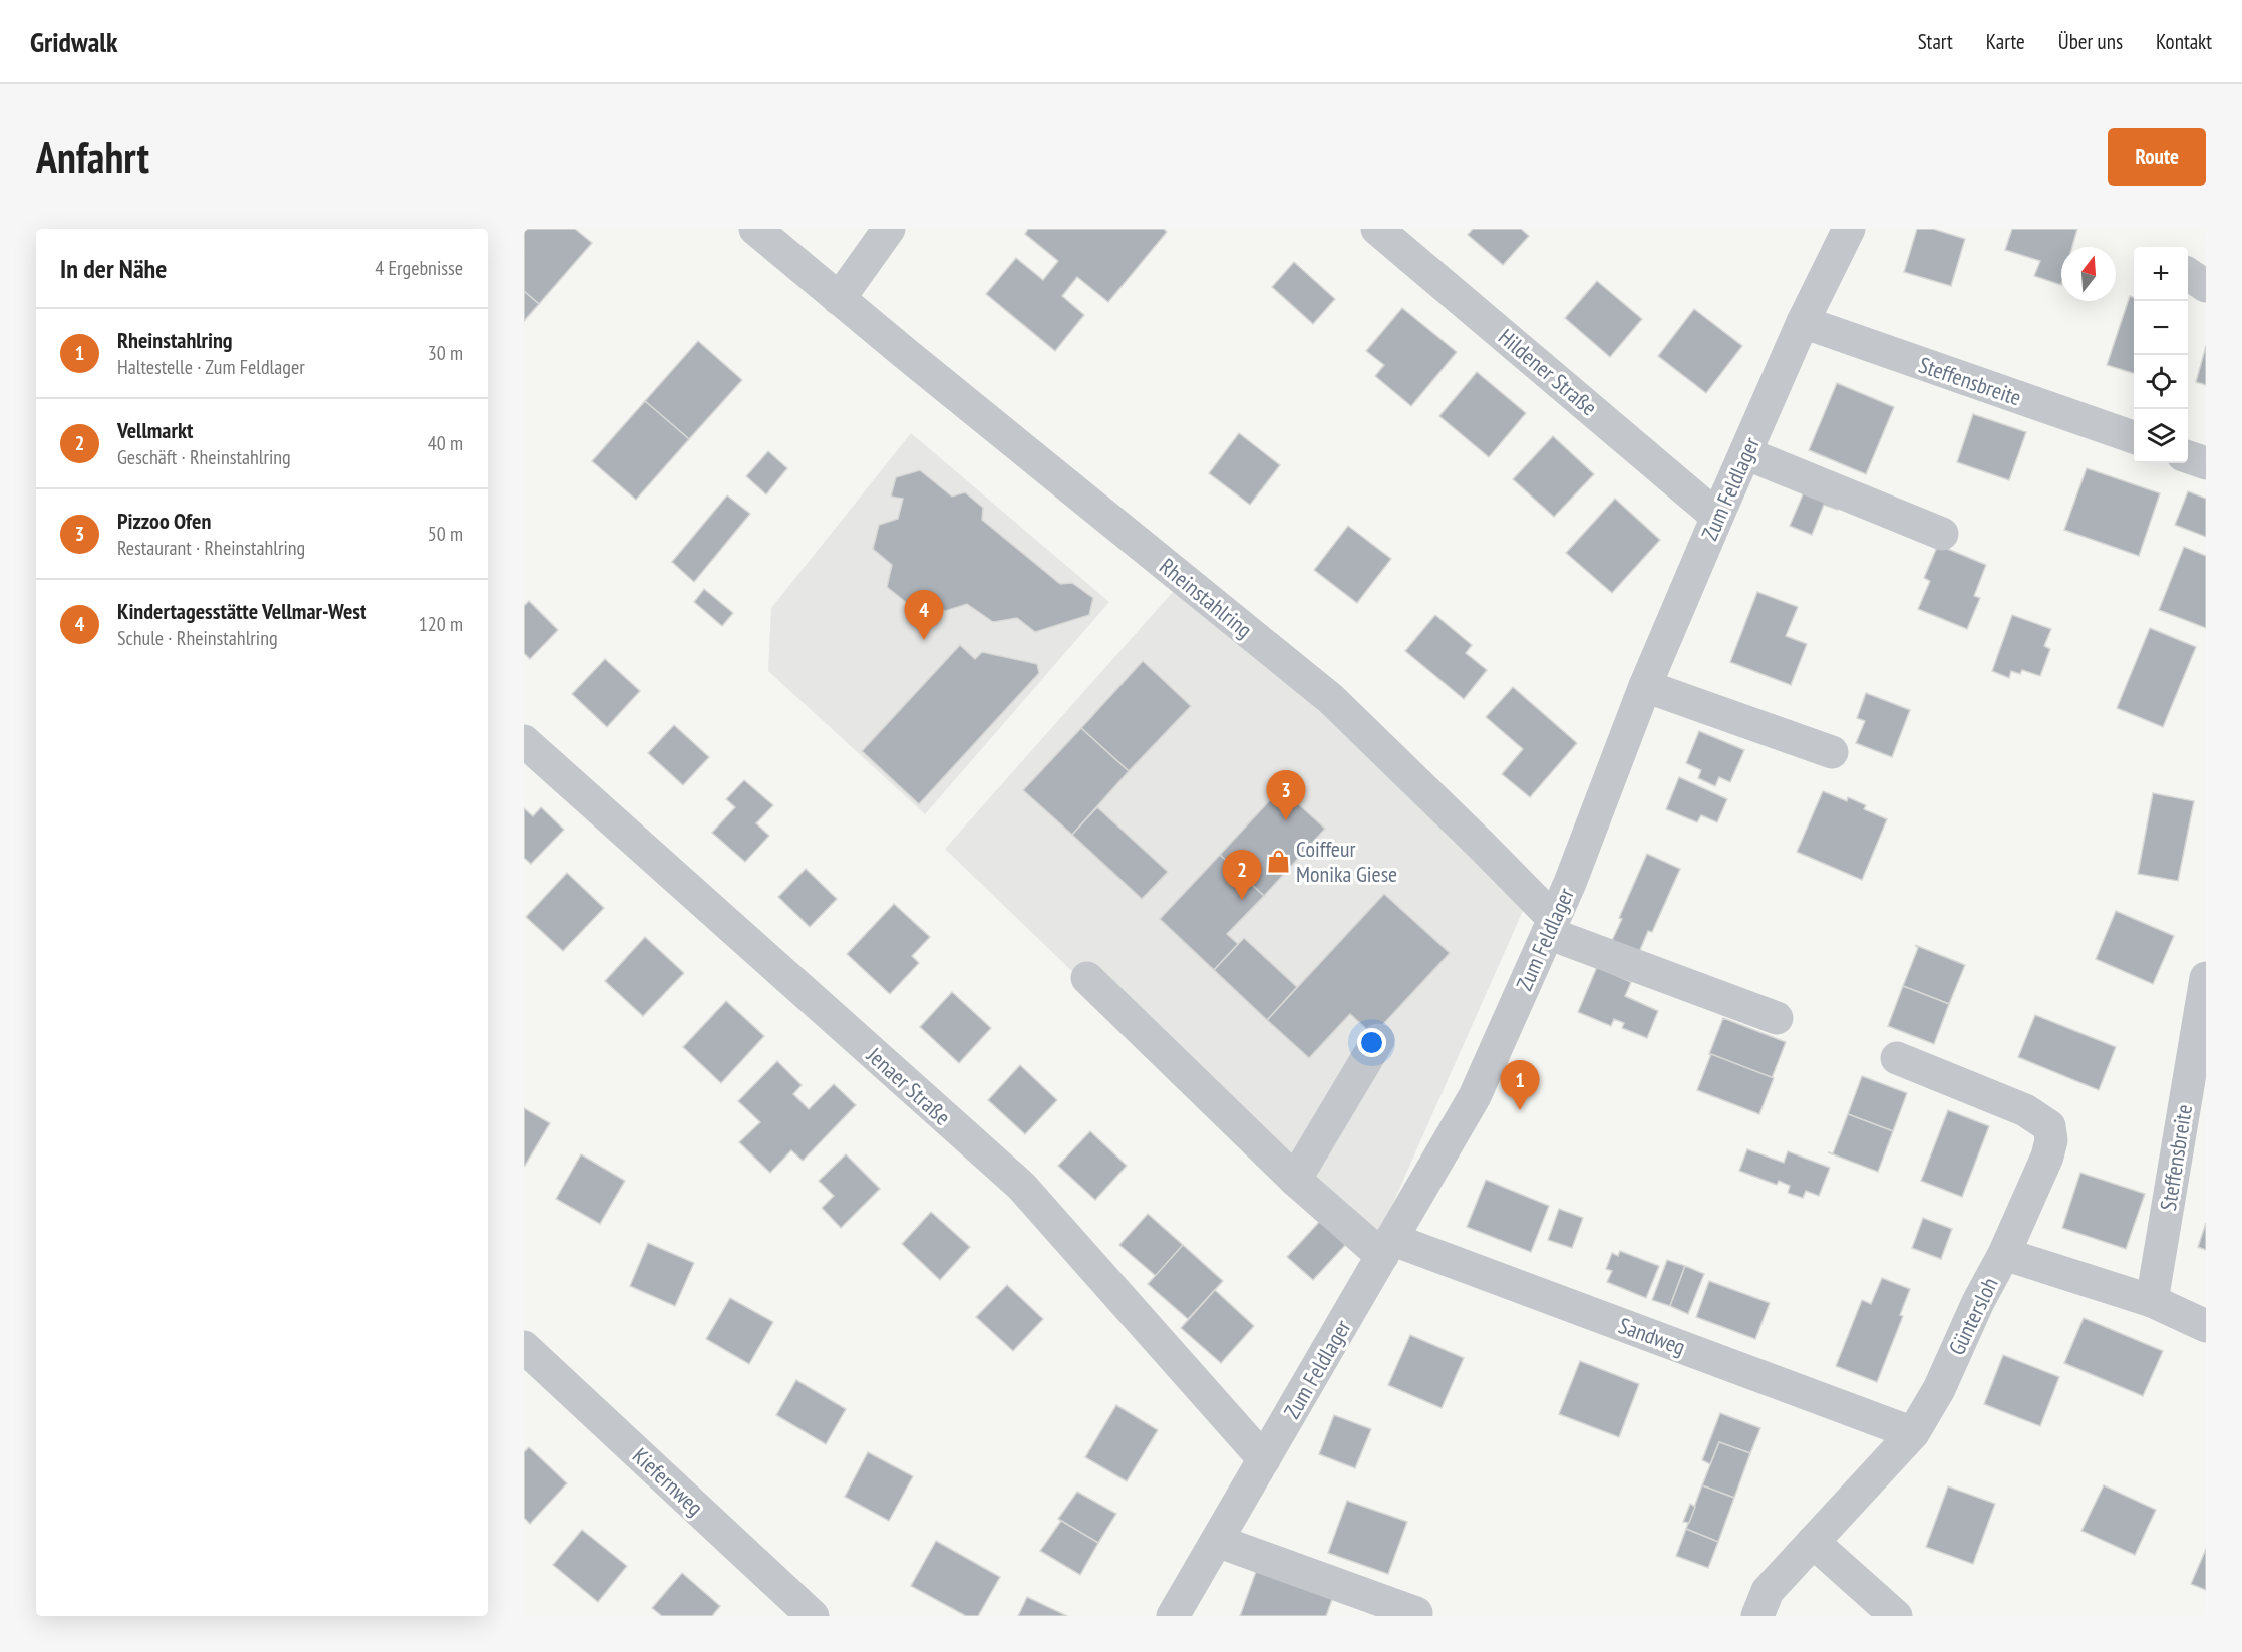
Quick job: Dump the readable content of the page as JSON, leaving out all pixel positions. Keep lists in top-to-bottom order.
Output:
{
  "streets": {
    "street": [
      "Hildener Straße",
      "Steffensbreite",
      "Zum Feldlager",
      "Rheinstahlring",
      "Jenaer Straße",
      "Güntersloh",
      "Sandweg",
      "Kiefernweg"
    ]
  },
  "crossings": [
    ["Hildener Straße", "Zum Feldlager"],
    ["Steffensbreite", "Zum Feldlager"],
    ["Zum Feldlager", "Rheinstahlring"],
    ["Zum Feldlager", "Jenaer Straße"],
    ["Zum Feldlager", "Sandweg"],
    ["Güntersloh", "Sandweg"]
  ],
  "places": {
    "shop": ["Coiffeur Monika Giese"]
  },
  "north": "top",
  "page": {
    "header": "Gridwalk",
    "nav": [
      "Start",
      "Karte",
      "Über uns",
      "Kontakt"
    ],
    "buttons": "Route",
    "title": "Anfahrt",
    "heading": ["In der Nähe", "4 Ergebnisse"],
    "map_buttons": ["+", "−"],
    "list": [
      {
        "mark": "1",
        "name": "Rheinstahlring",
        "note": "Haltestelle · Zum Feldlager",
        "value": "30 m"
      },
      {
        "mark": "2",
        "name": "Vellmarkt",
        "note": "Geschäft · Rheinstahlring",
        "value": "40 m"
      },
      {
        "mark": "3",
        "name": "Pizzoo Ofen",
        "note": "Restaurant · Rheinstahlring",
        "value": "50 m"
      },
      {
        "mark": "4",
        "name": "Kindertagesstätte Vellmar-West",
        "note": "Schule · Rheinstahlring",
        "value": "120 m"
      }
    ],
    "pins": [
      "4",
      "3",
      "2",
      "1"
    ]
  }
}
